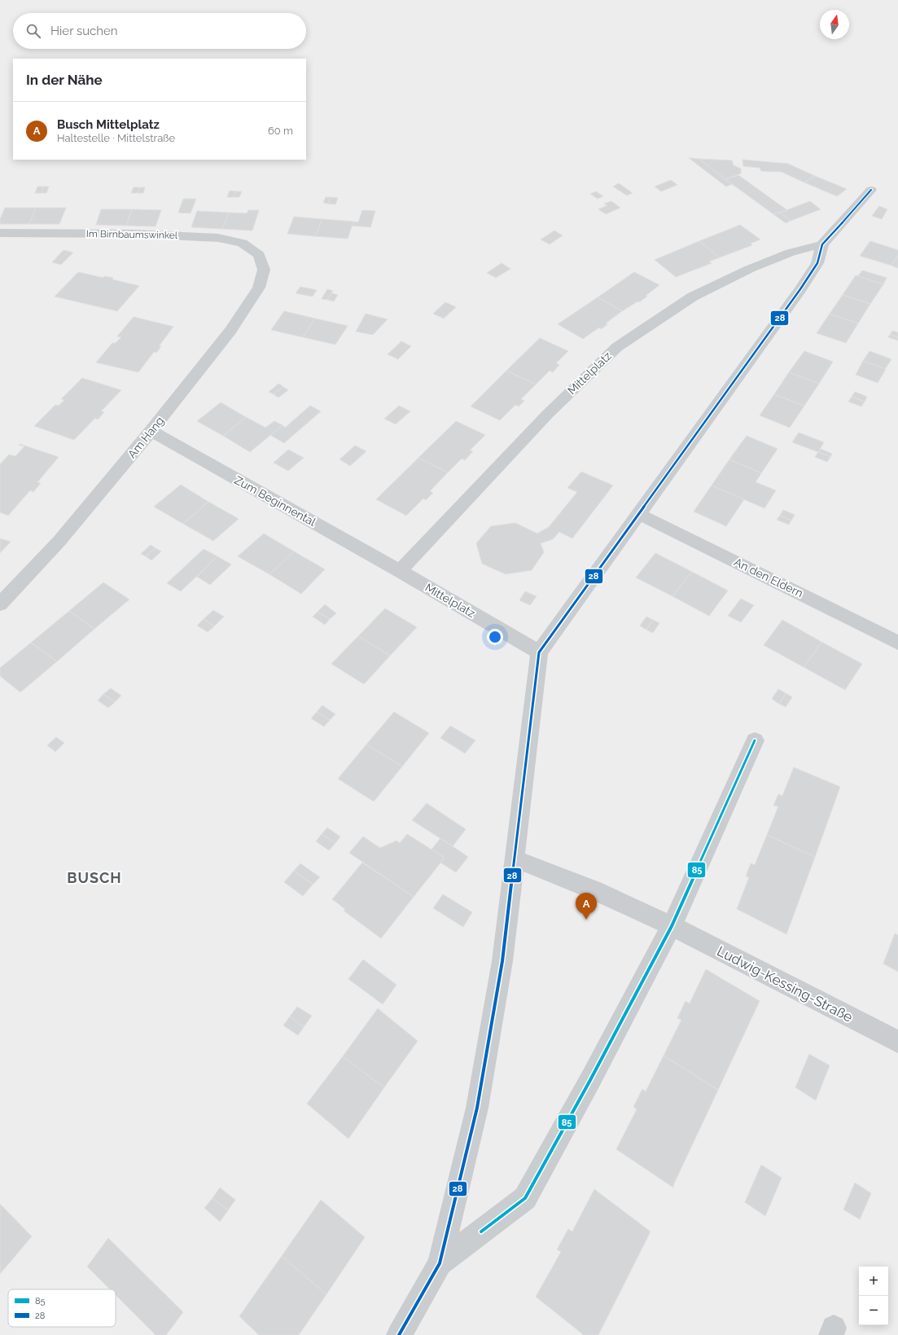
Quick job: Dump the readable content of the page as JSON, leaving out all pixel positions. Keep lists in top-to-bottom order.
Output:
{
  "streets": {
    "street": [
      "Im Birnbaumswinkel",
      "Mittelplatz",
      "Am Hang",
      "Zum Beginnental",
      "An den Eldern",
      "Ludwig-Kessing-Straße"
    ]
  },
  "crossings": [
    ["Im Birnbaumswinkel", "Am Hang"],
    ["Mittelplatz", "Zum Beginnental"],
    ["Am Hang", "Zum Beginnental"]
  ],
  "districts": ["BUSCH"],
  "lines": ["transit line 28", "transit line 85"],
  "legend": ["85", "28"],
  "north": "top",
  "page": {
    "search": "Hier suchen",
    "heading": "In der Nähe",
    "list": [
      {
        "mark": "A",
        "name": "Busch Mittelplatz",
        "note": "Haltestelle · Mittelstraße",
        "value": "60 m"
      }
    ],
    "pins": "A",
    "map_buttons": ["+", "−"]
  }
}
